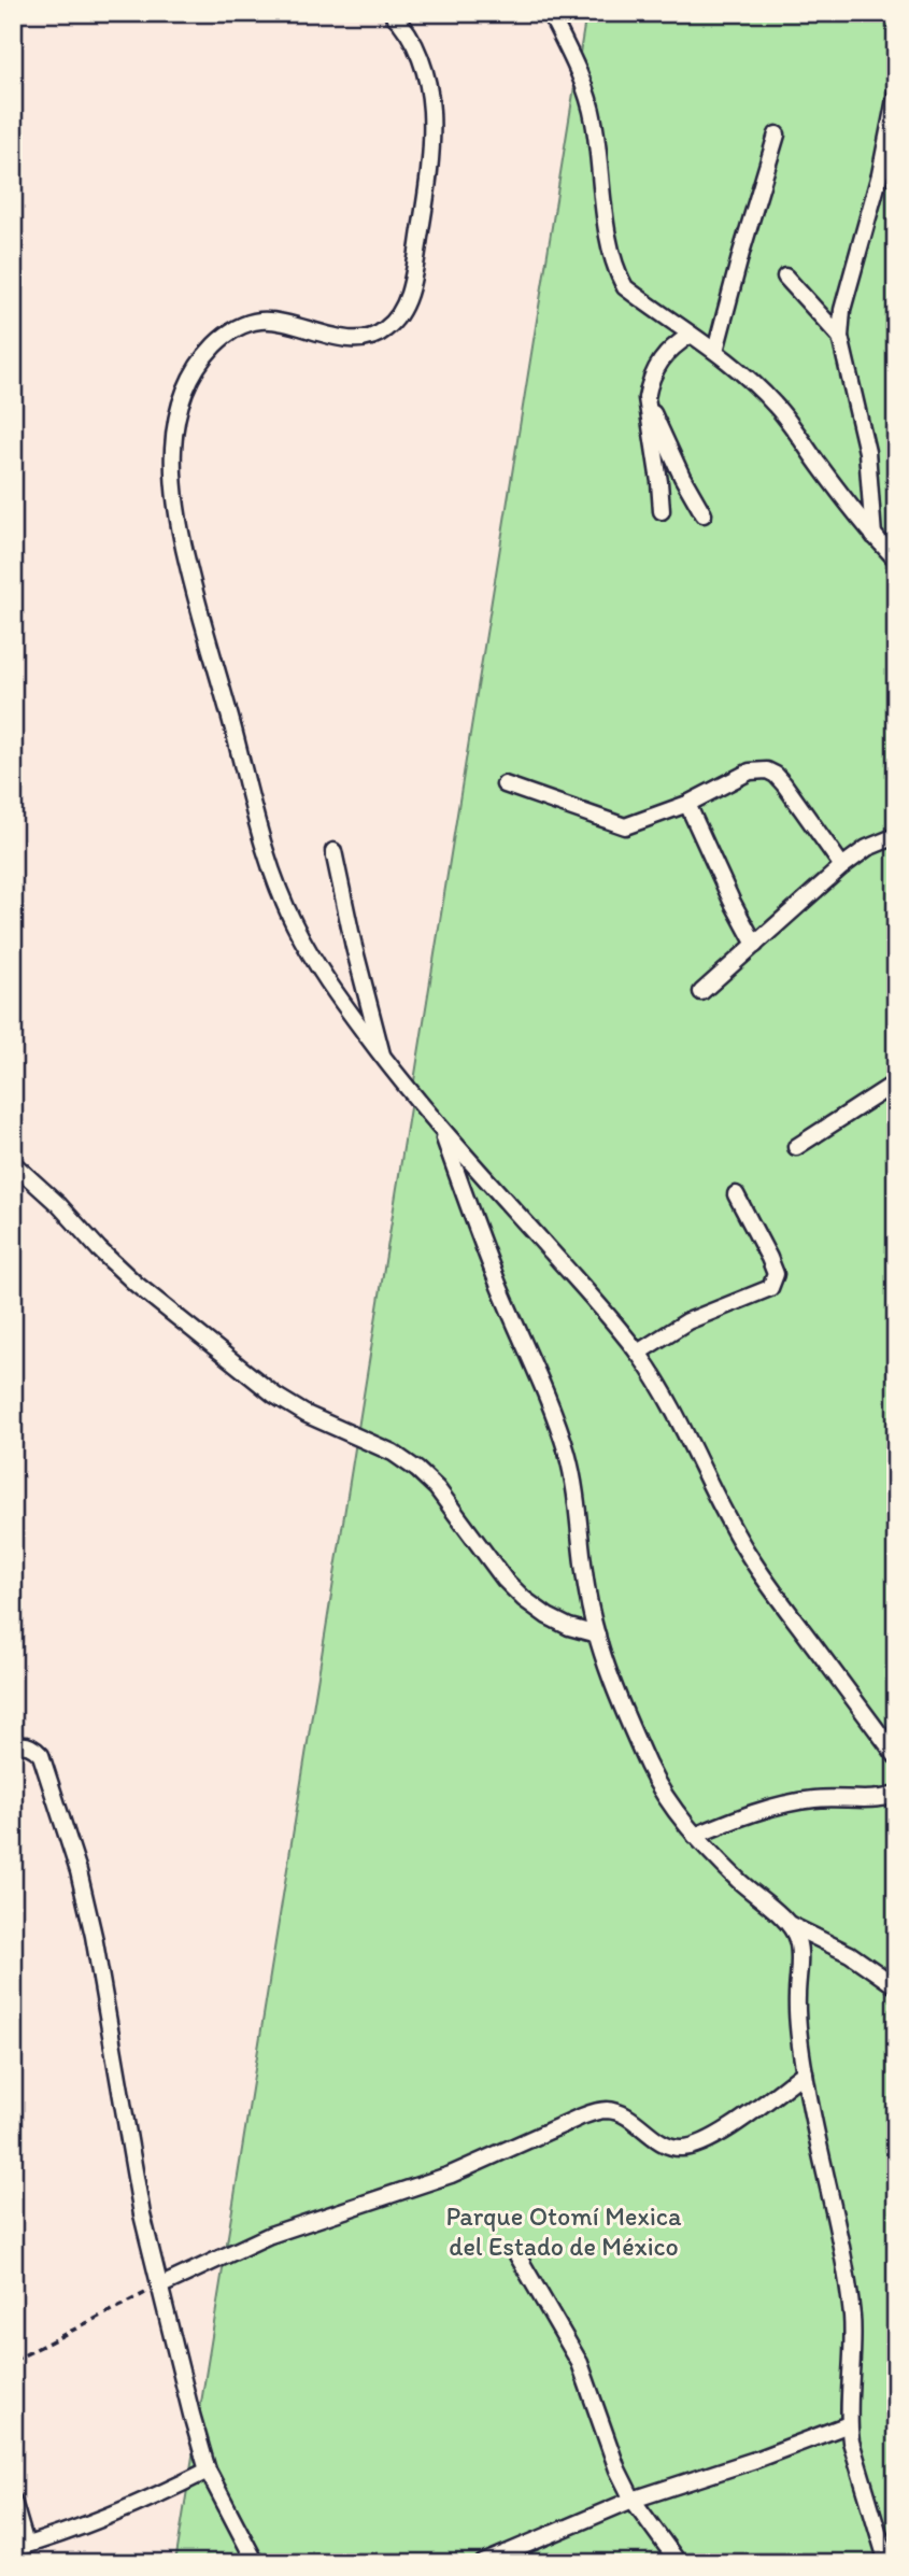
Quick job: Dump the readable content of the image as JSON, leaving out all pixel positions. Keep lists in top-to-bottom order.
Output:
{
  "parks": ["Parque Otomí Mexica del Estado de México"]
}
